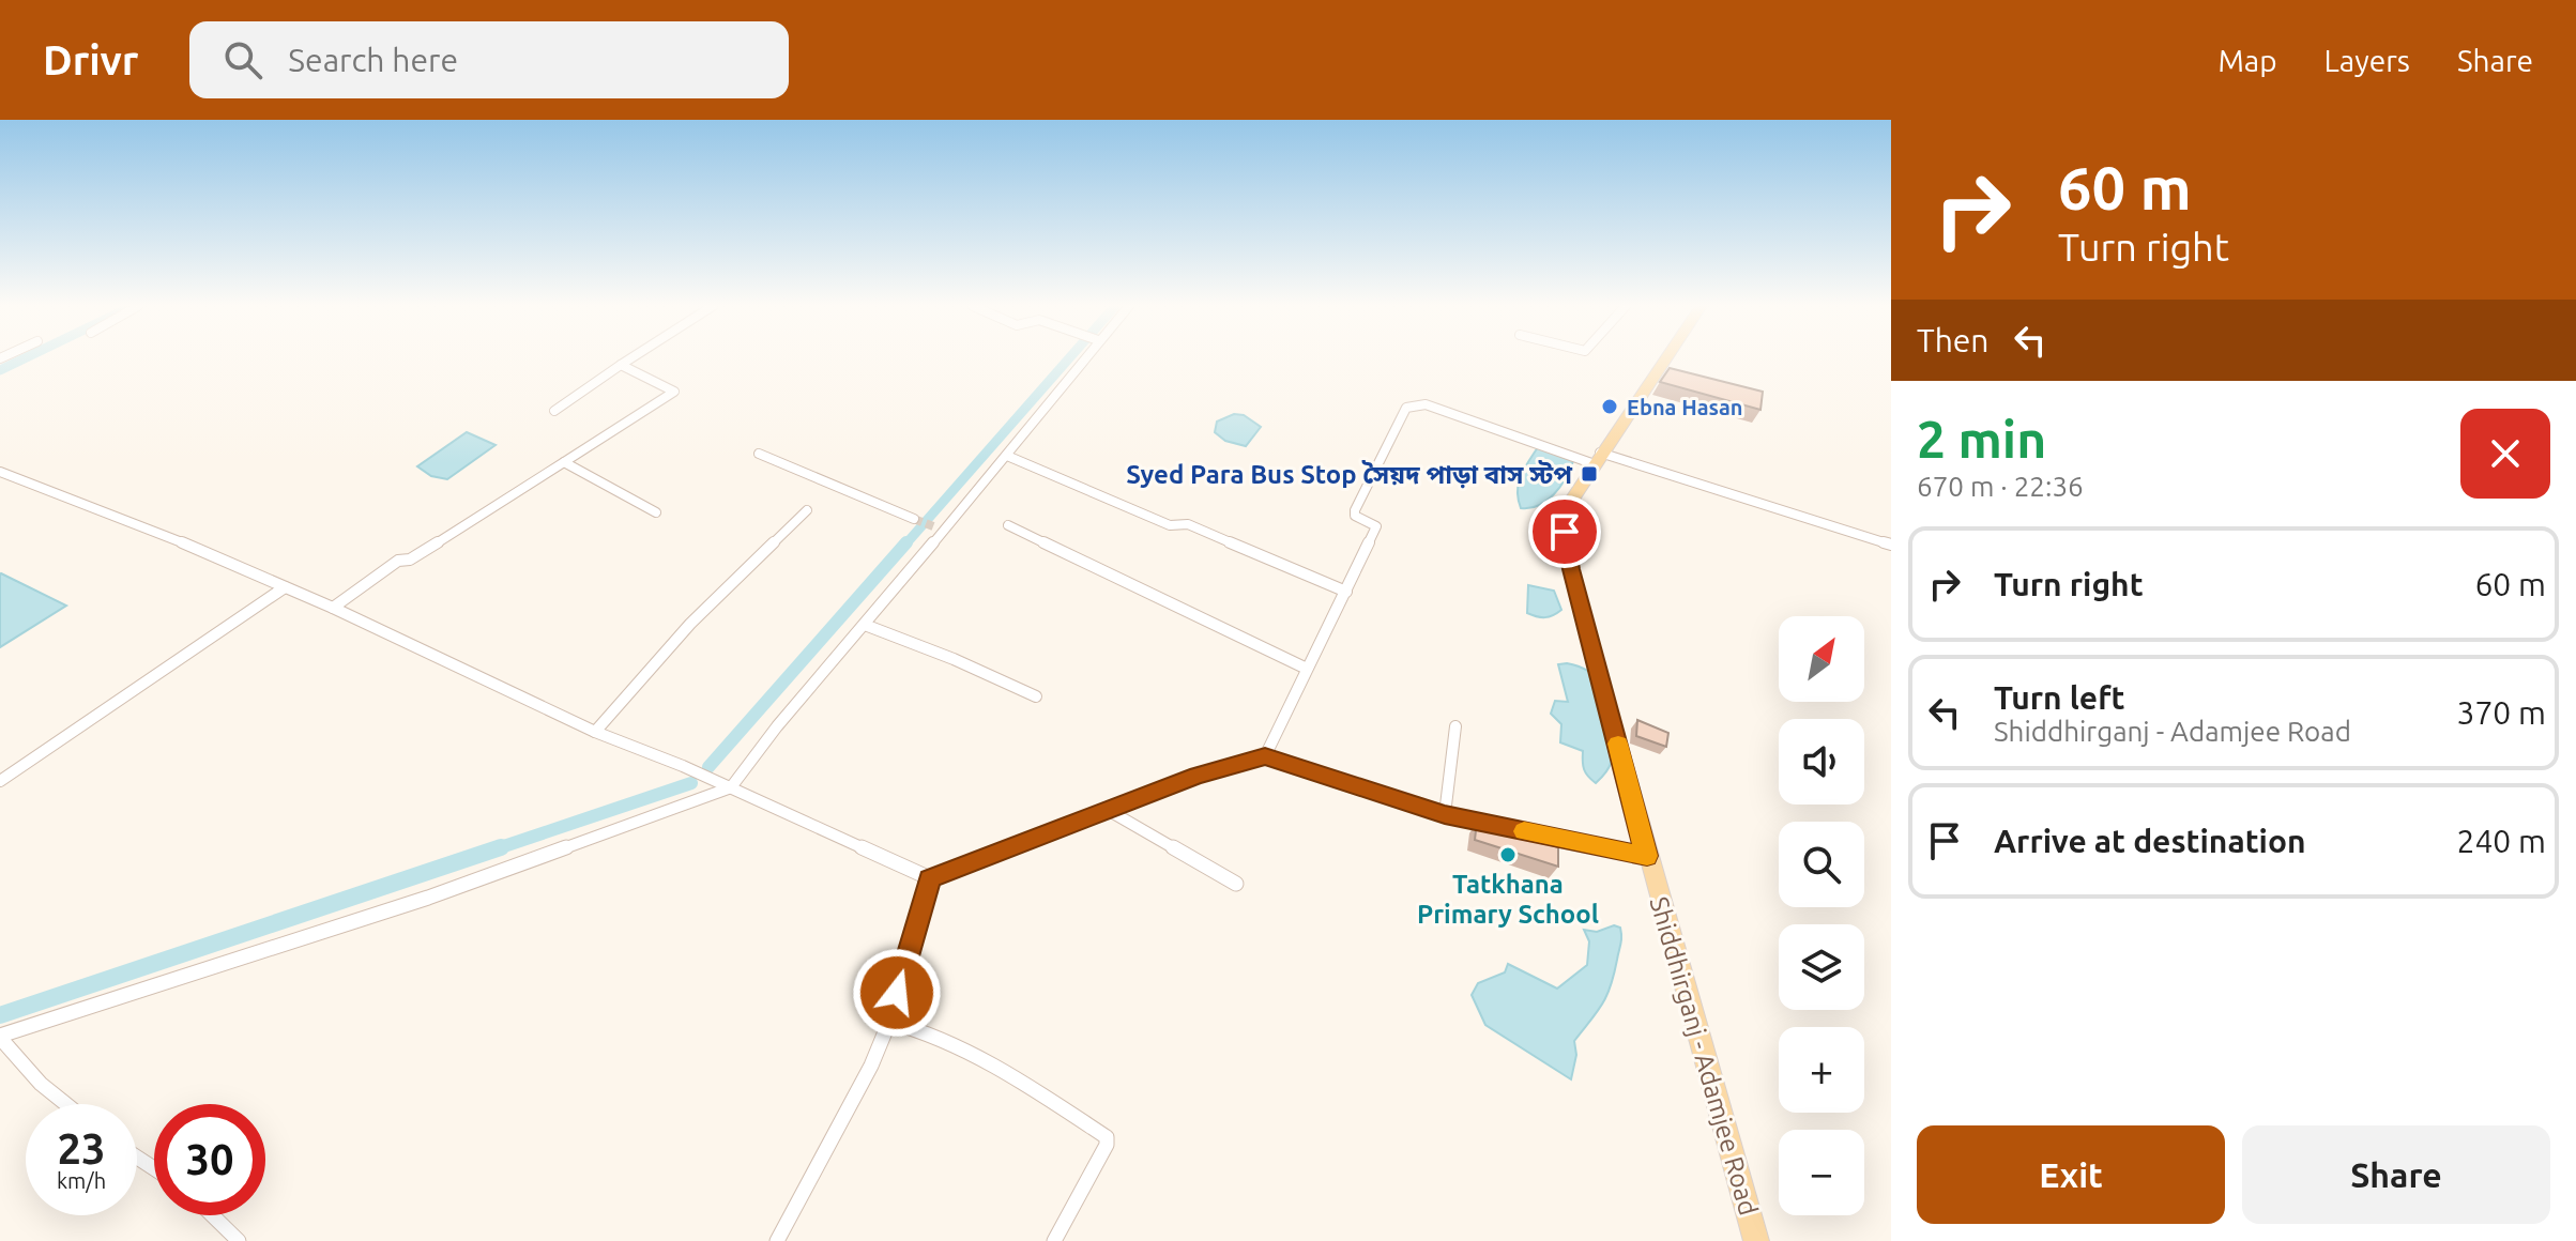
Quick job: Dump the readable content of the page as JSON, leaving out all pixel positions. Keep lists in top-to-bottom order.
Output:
{
  "streets": {
    "main road": ["Shiddhirganj - Adamjee Road"]
  },
  "places": {
    "other": ["Ebna Hasan", "Tatkhana Primary School"],
    "transit": ["Syed Para Bus Stop সৈয়দ পাড়া বাস স্টপ"]
  },
  "north": "top right",
  "page": {
    "header": "Drivr",
    "search": "Search here",
    "nav": ["Map", "Layers", "Share"],
    "turn": ["60 m", "Turn right"],
    "then": "Then",
    "heading": ["2 min", "670 m · 22:36"],
    "list": [
      {
        "name": "Turn right",
        "value": "60 m"
      },
      {
        "name": "Turn left",
        "note": "Shiddhirganj - Adamjee Road",
        "value": "370 m"
      },
      {
        "name": "Arrive at destination",
        "value": "240 m"
      }
    ],
    "map_buttons": ["+", "−"],
    "speed": "23 km/h",
    "limit": "30",
    "buttons": ["Exit", "Share"]
  }
}
